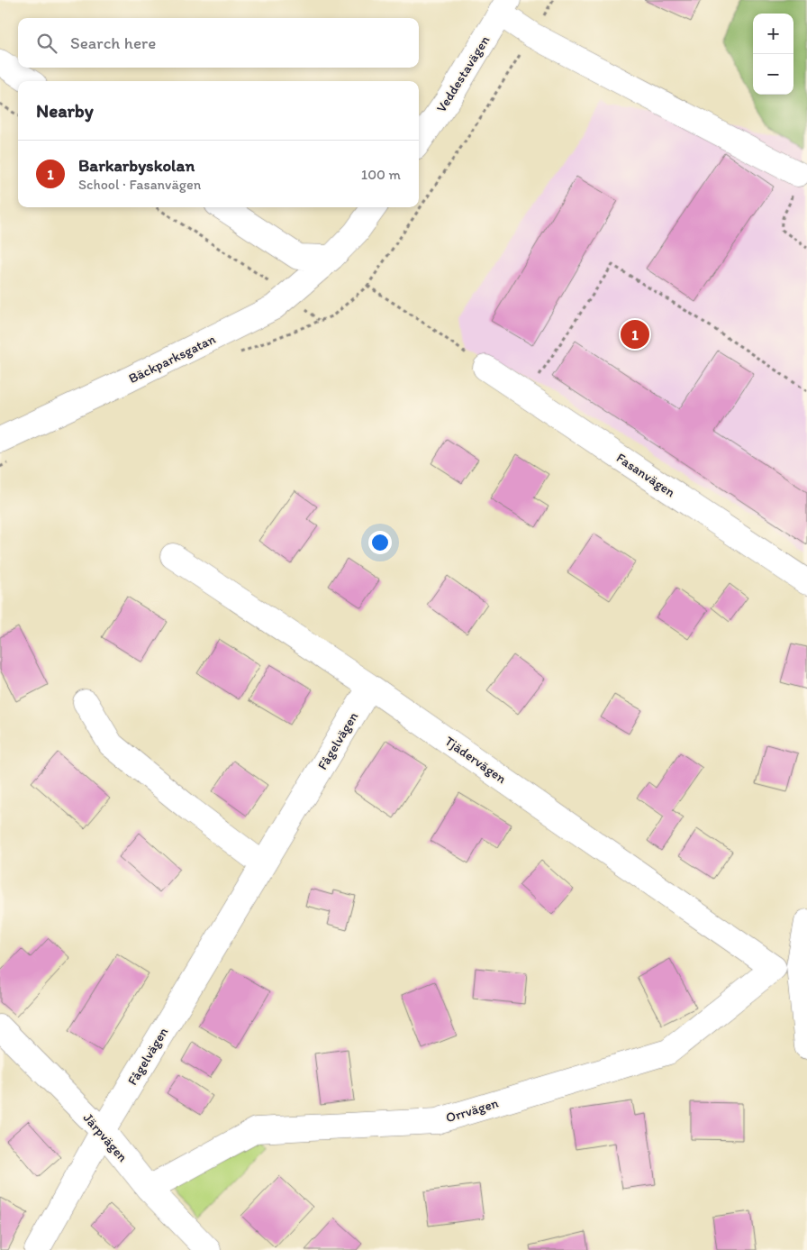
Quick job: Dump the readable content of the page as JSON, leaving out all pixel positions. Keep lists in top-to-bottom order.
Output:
{
  "streets": {
    "street": [
      "Veddestavägen",
      "Bäckparksgatan",
      "Fasanvägen",
      "Fågelvägen",
      "Tjädervägen",
      "Orrvägen",
      "Järpvägen"
    ]
  },
  "crossings": [
    ["Fågelvägen", "Tjädervägen"],
    ["Fågelvägen", "Järpvägen"],
    ["Tjädervägen", "Orrvägen"],
    ["Orrvägen", "Järpvägen"]
  ],
  "page": {
    "map_buttons": ["+", "−"],
    "search": "Search here",
    "heading": "Nearby",
    "list": [
      {
        "mark": "1",
        "name": "Barkarbyskolan",
        "note": "School · Fasanvägen",
        "value": "100 m"
      }
    ],
    "pins": "1"
  }
}
